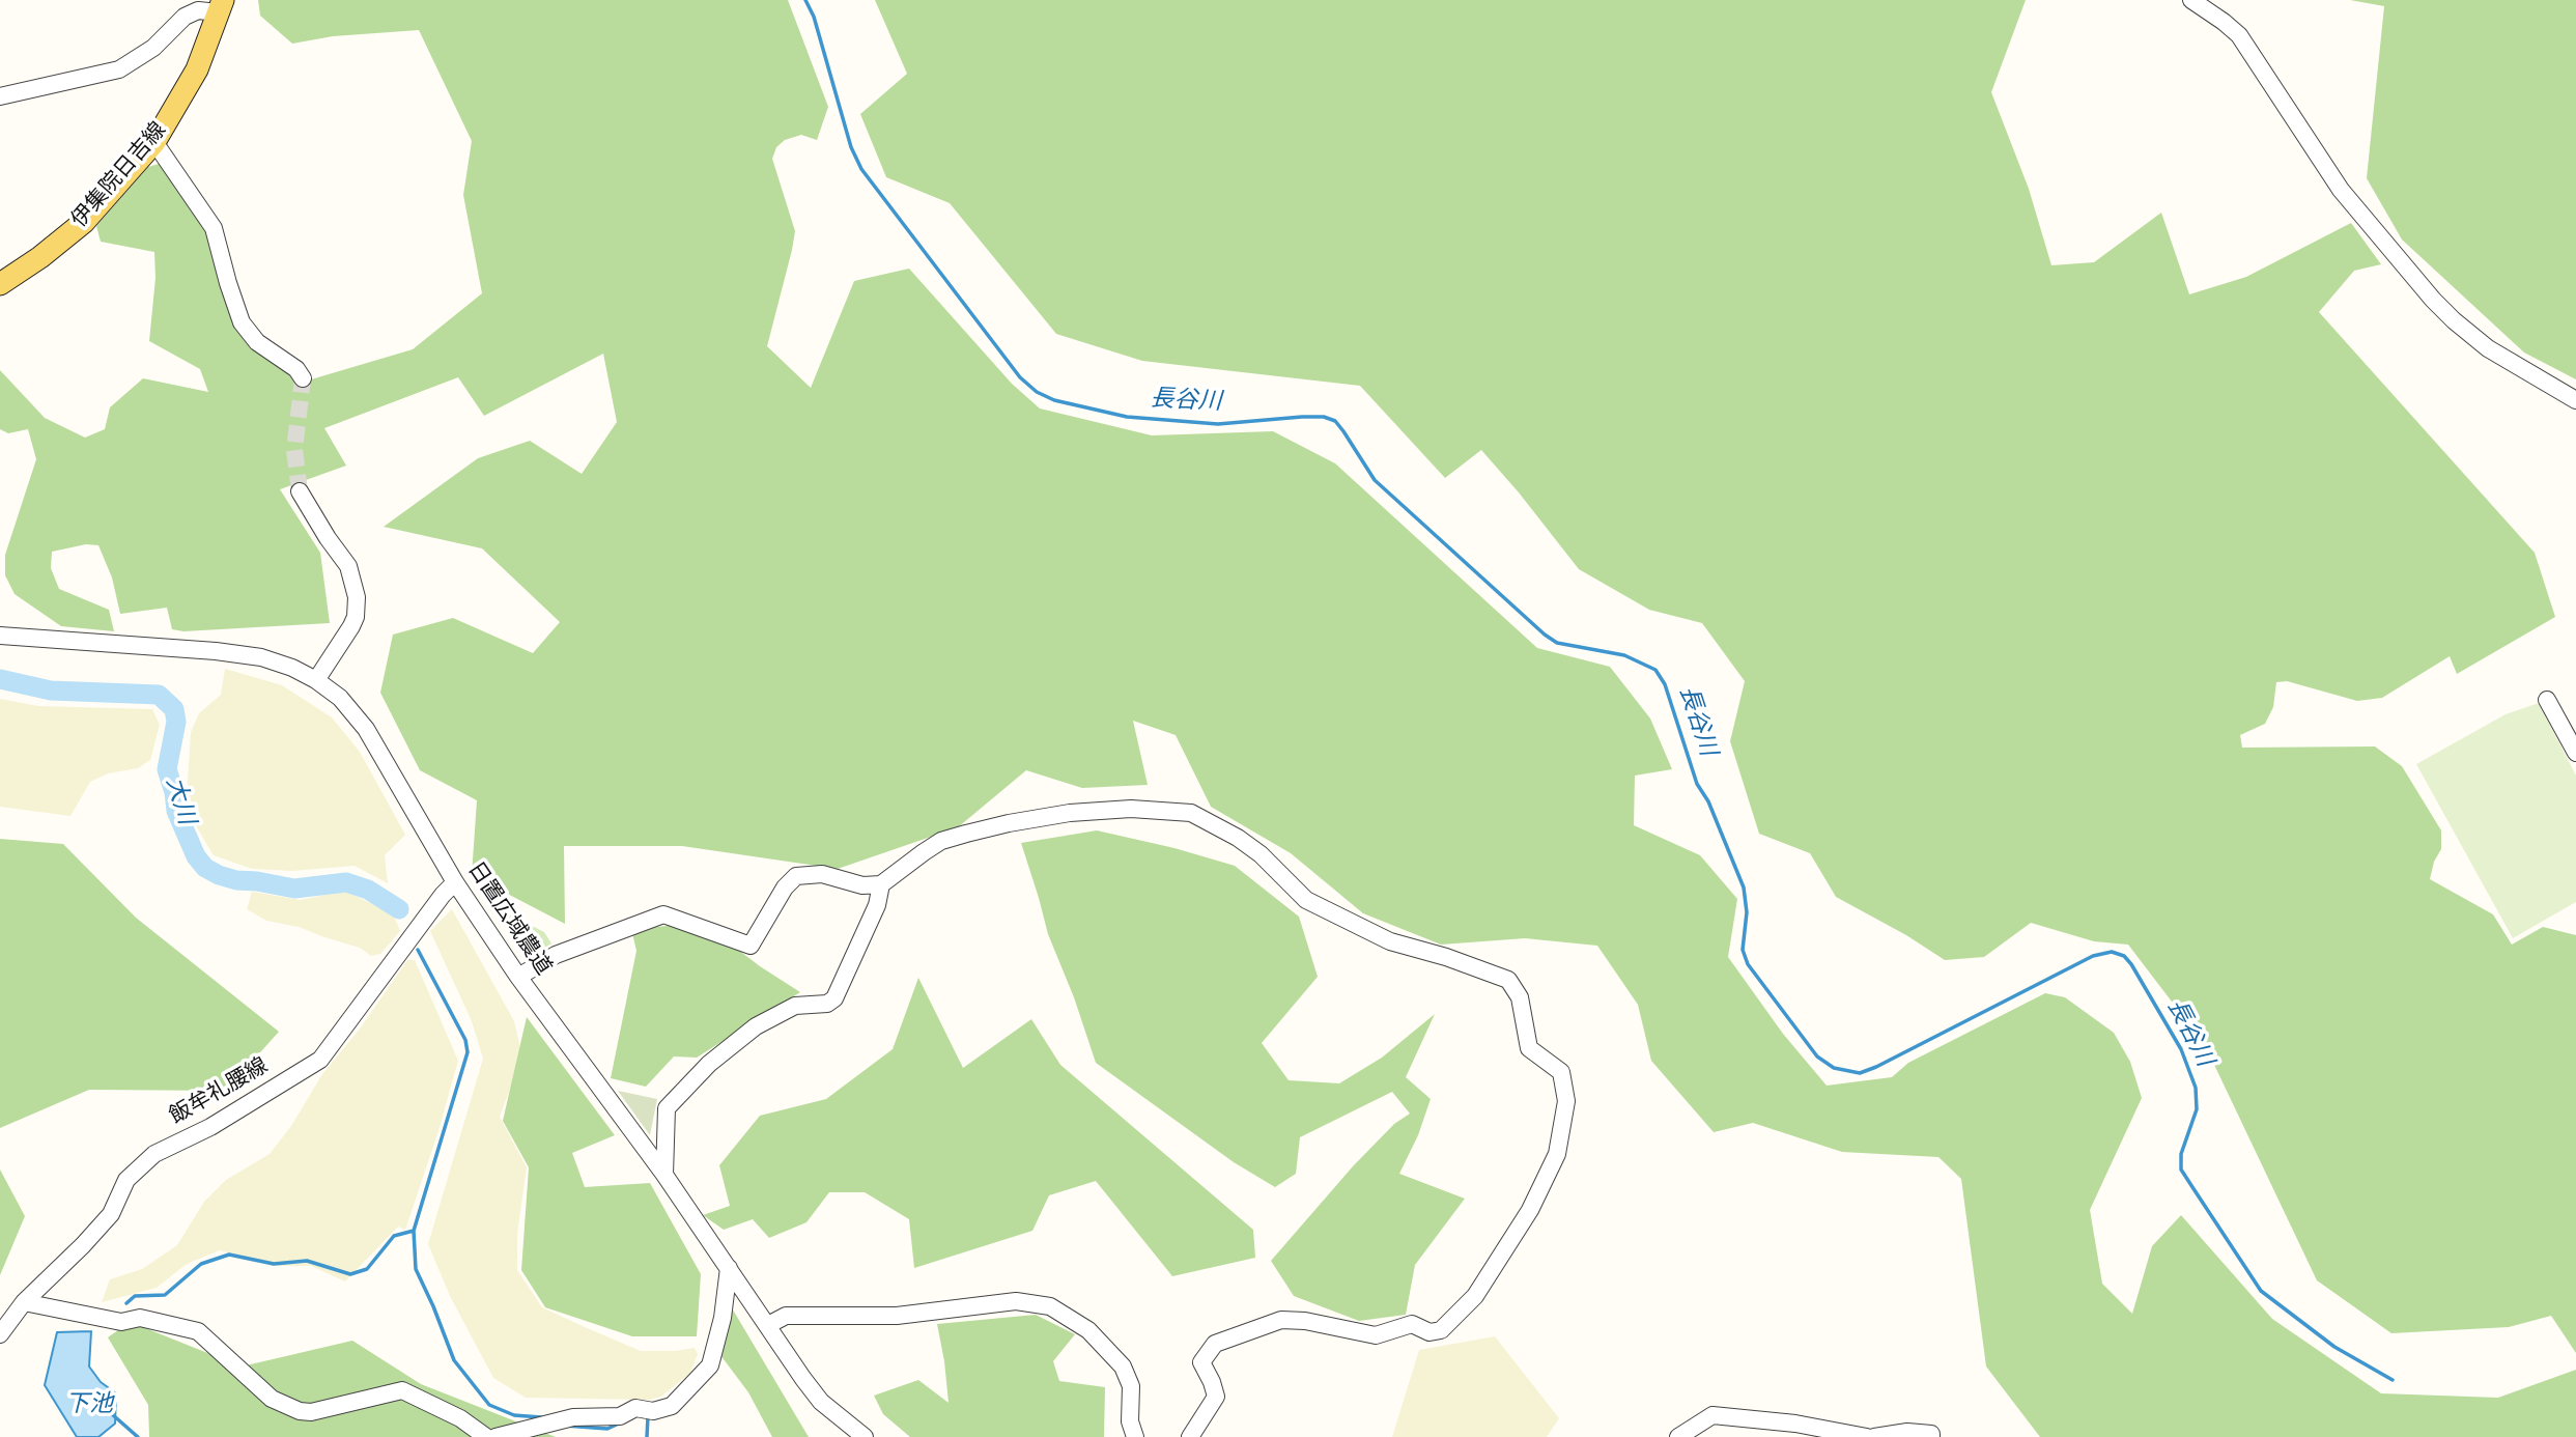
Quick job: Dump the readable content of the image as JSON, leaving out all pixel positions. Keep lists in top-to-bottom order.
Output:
{
  "streets": {
    "main road": ["伊集院日吉線"],
    "street": ["日置広域農道", "飯牟礼腰線"]
  },
  "crossings": [
    ["日置広域農道", "飯牟礼腰線"]
  ],
  "water": ["長谷川", "大川", "下池"]
}
